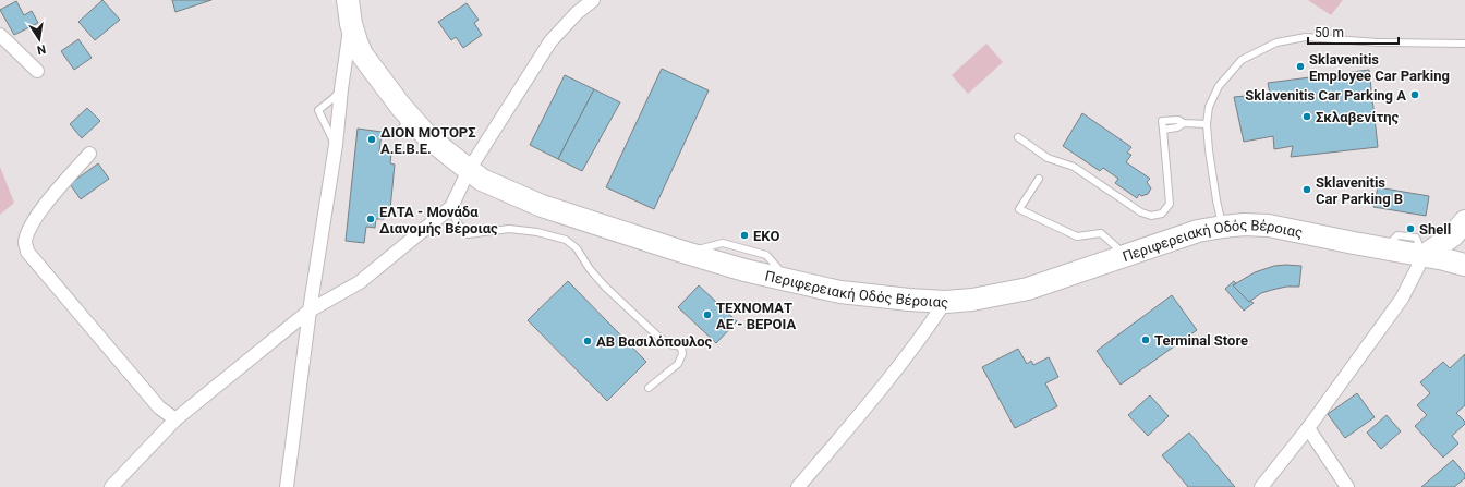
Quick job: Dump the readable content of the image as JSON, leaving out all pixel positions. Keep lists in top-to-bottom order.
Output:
{
  "streets": {
    "main road": ["Περιφερειακή Οδός Βέροιας"]
  },
  "places": [
    "Sklavenitis Employee Car Parking",
    "Sklavenitis Car Parking A",
    "Σκλαβενίτης",
    "ΔΙΟΝ ΜΟΤΟΡΣ Α.Ε.Β.Ε.",
    "Sklavenitis Car Parking B",
    "ΕΛΤΑ - Μονάδα Διανομής Βέροιας",
    "Shell",
    "EKO",
    "ΤΕΧΝΟΜΑΤ ΑΕ - ΒΕΡΟΙΑ",
    "Terminal Store",
    "ΑΒ Βασιλόπουλος"
  ],
  "scale_bar": "50 m",
  "north": "bottom"
}
